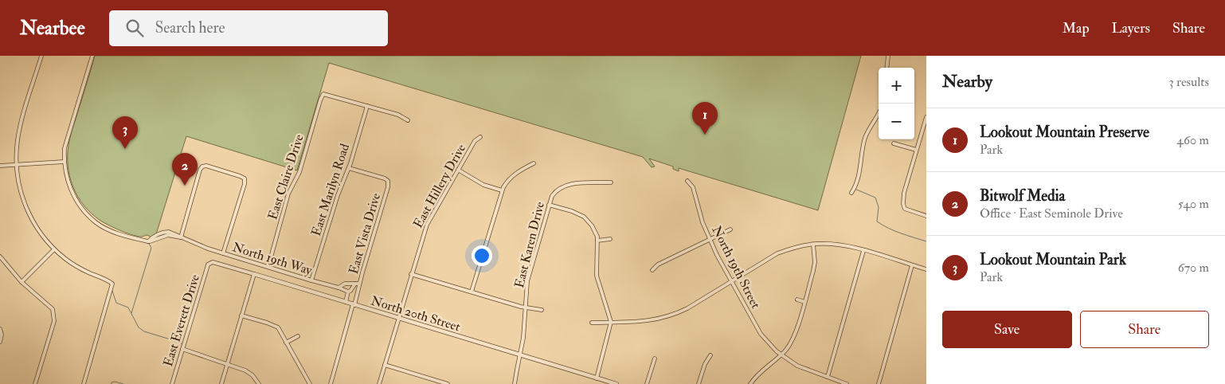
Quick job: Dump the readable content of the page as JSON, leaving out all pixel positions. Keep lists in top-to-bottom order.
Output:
{
  "streets": {
    "street": [
      "East Claire Drive",
      "East Hillery Drive",
      "East Marilyn Road",
      "East Vista Drive",
      "East Karen Drive",
      "North 19th Way",
      "North 19th Street",
      "North 20th Street",
      "East Everett Drive"
    ]
  },
  "crossings": [
    ["East Claire Drive", "East Marilyn Road"],
    ["East Claire Drive", "North 19th Way"],
    ["East Hillery Drive", "North 20th Street"],
    ["East Marilyn Road", "East Vista Drive"],
    ["East Marilyn Road", "North 19th Way"],
    ["East Vista Drive", "North 19th Way"],
    ["East Vista Drive", "North 20th Street"],
    ["East Karen Drive", "North 20th Street"],
    ["North 20th Street", "East Everett Drive"]
  ],
  "page": {
    "header": "Nearbee",
    "search": "Search here",
    "nav": ["Map", "Layers", "Share"],
    "heading": ["Nearby", "3 results"],
    "map_buttons": ["+", "−"],
    "pins": ["1", "3", "2"],
    "list": [
      {
        "mark": "1",
        "name": "Lookout Mountain Preserve",
        "note": "Park",
        "value": "460 m"
      },
      {
        "mark": "2",
        "name": "Bitwolf Media",
        "note": "Office · East Seminole Drive",
        "value": "540 m"
      },
      {
        "mark": "3",
        "name": "Lookout Mountain Park",
        "note": "Park",
        "value": "670 m"
      }
    ],
    "buttons": ["Save", "Share"]
  }
}
